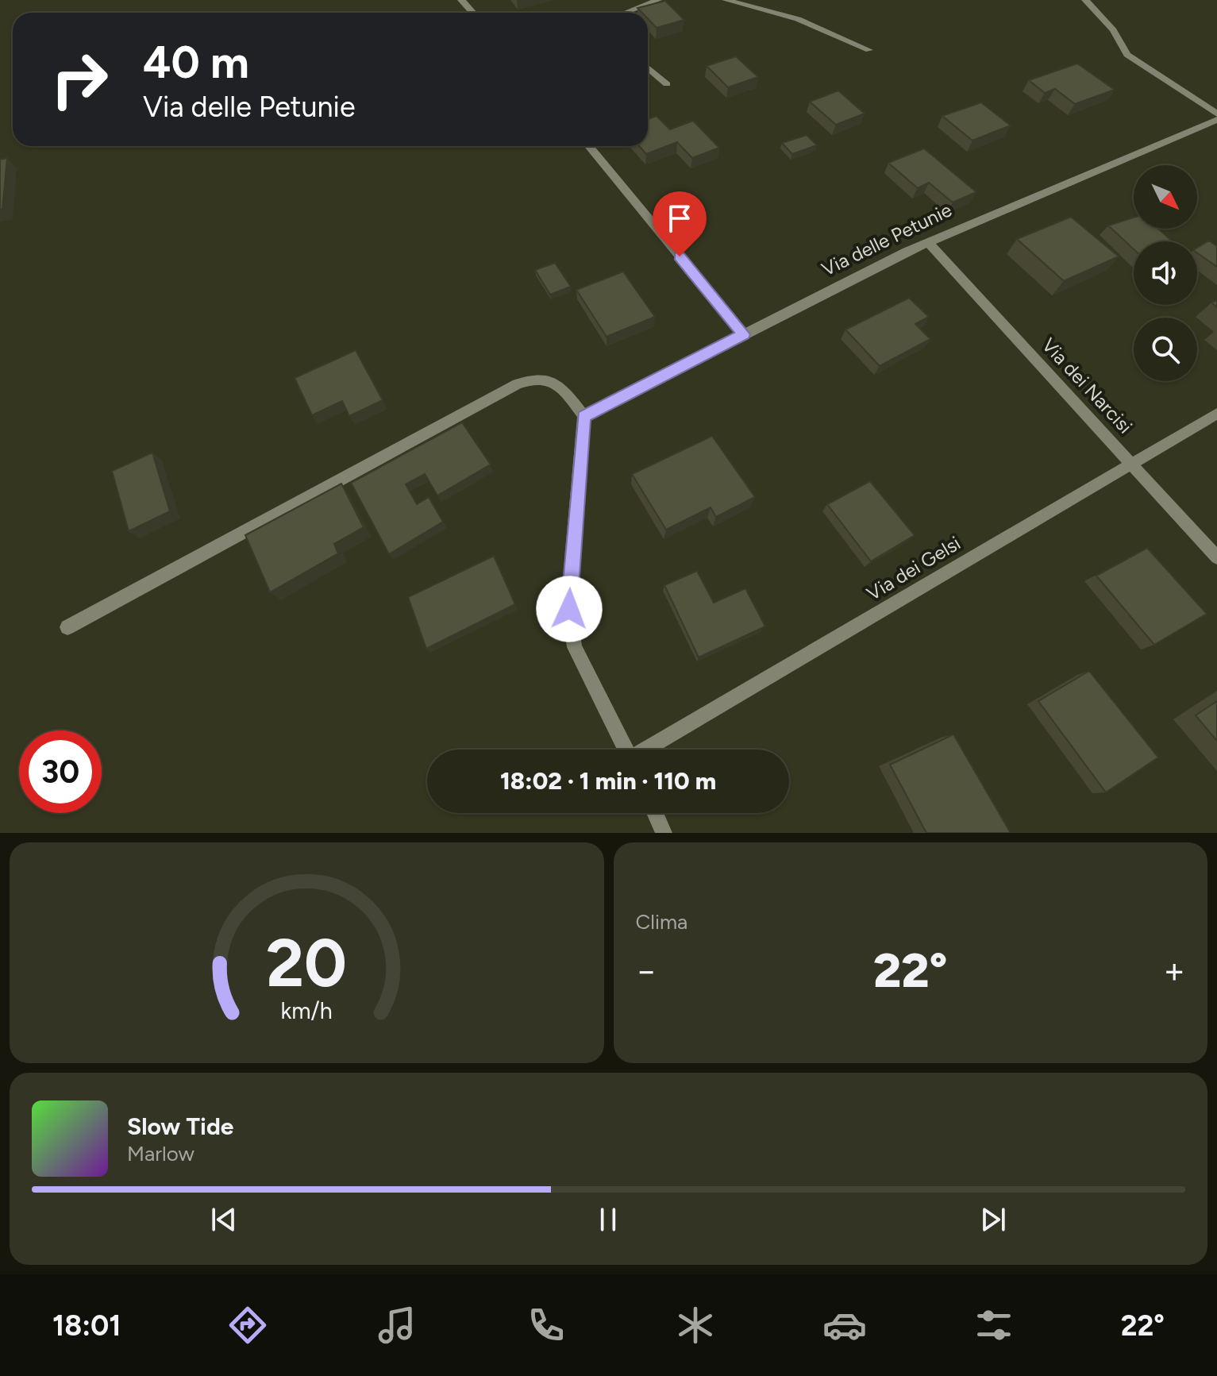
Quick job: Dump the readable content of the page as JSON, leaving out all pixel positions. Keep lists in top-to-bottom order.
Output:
{
  "streets": {
    "street": ["Via delle Petunie", "Via dei Narcisi", "Via dei Gelsi"]
  },
  "crossings": [
    ["Via delle Petunie", "Via dei Narcisi"],
    ["Via dei Narcisi", "Via dei Gelsi"]
  ],
  "north": "bottom right",
  "page": {
    "turn": ["40 m", "Via delle Petunie"],
    "limit": "30",
    "trip": "18:02 · 1 min · 110 m",
    "tile": "Clima",
    "heat": ["−", "22°", "+"],
    "song": ["Slow Tide", "Marlow"],
    "tabs": ["18:01", "22°"],
    "gauge": ["20", "km/h"]
  }
}
